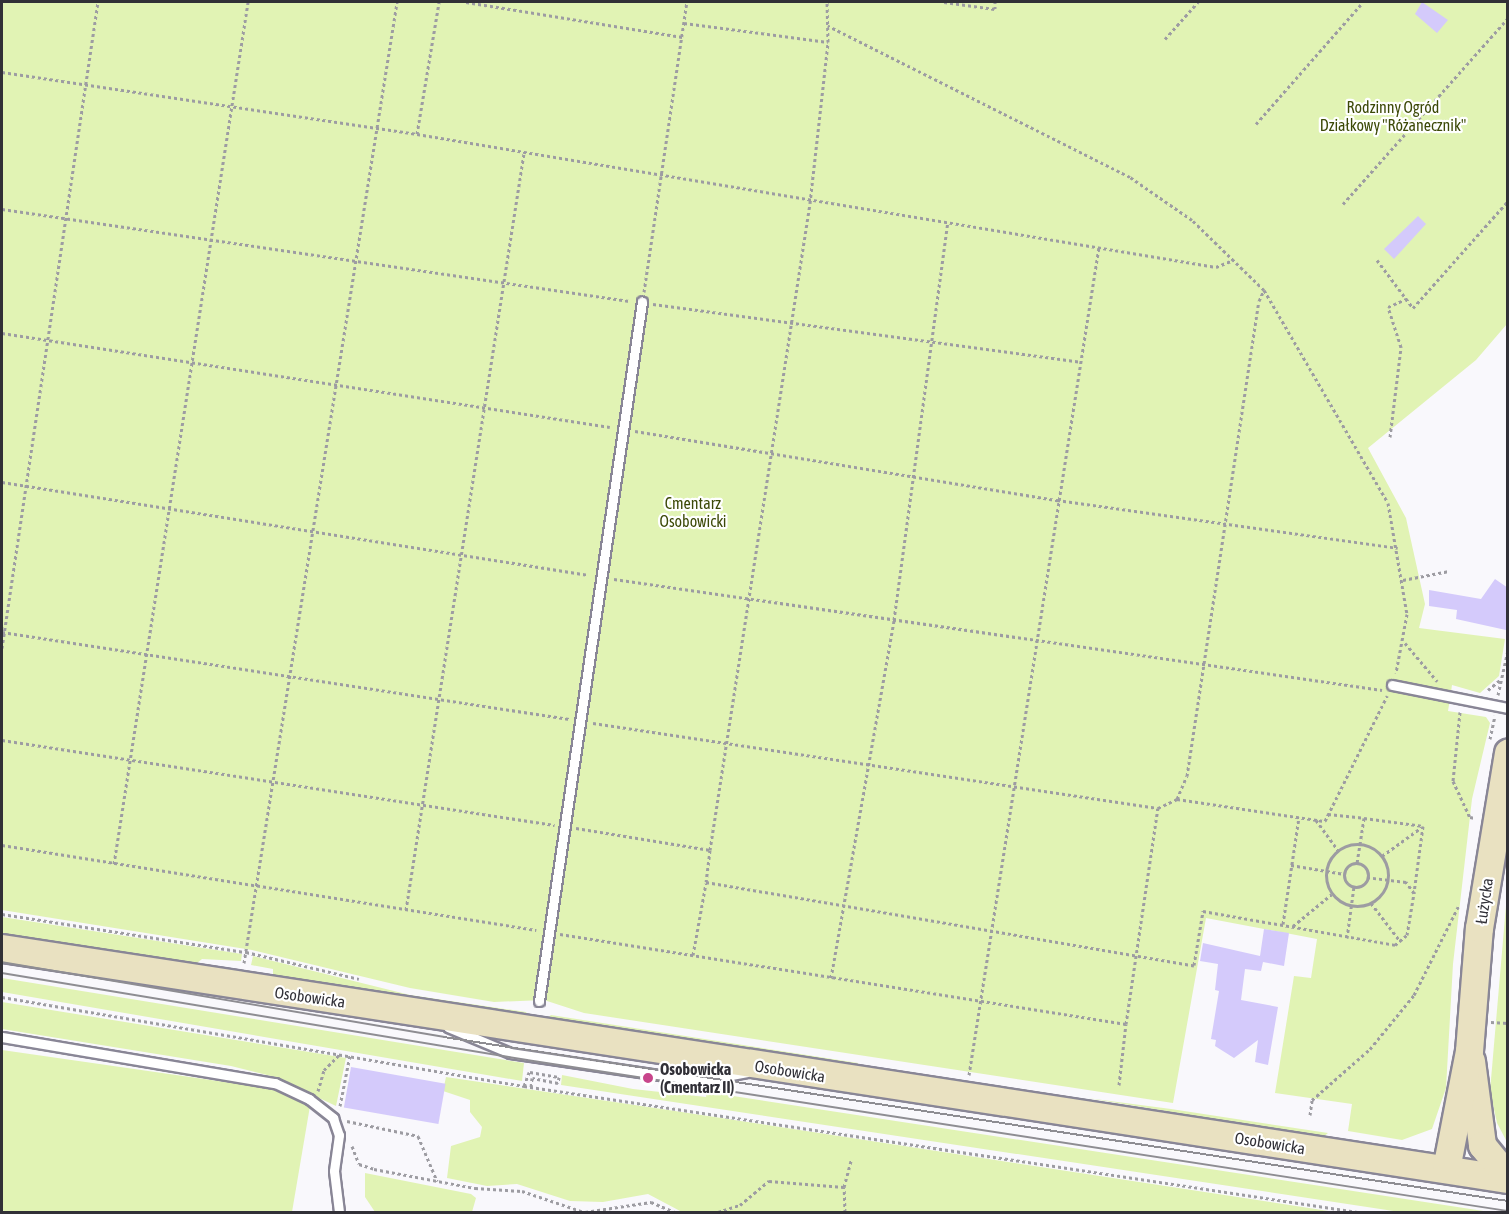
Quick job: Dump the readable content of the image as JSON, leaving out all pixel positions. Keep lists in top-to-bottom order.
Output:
{
  "streets": {
    "street": ["Łużycka", "Osobowicka"]
  },
  "crossings": [
    ["Łużycka", "Osobowicka"]
  ],
  "parks": ["Rodzinny Ogród Działkowy \"Różanecznik\"", "Cmentarz Osobowicki"],
  "places": ["Osobowicka (Cmentarz II)"]
}
